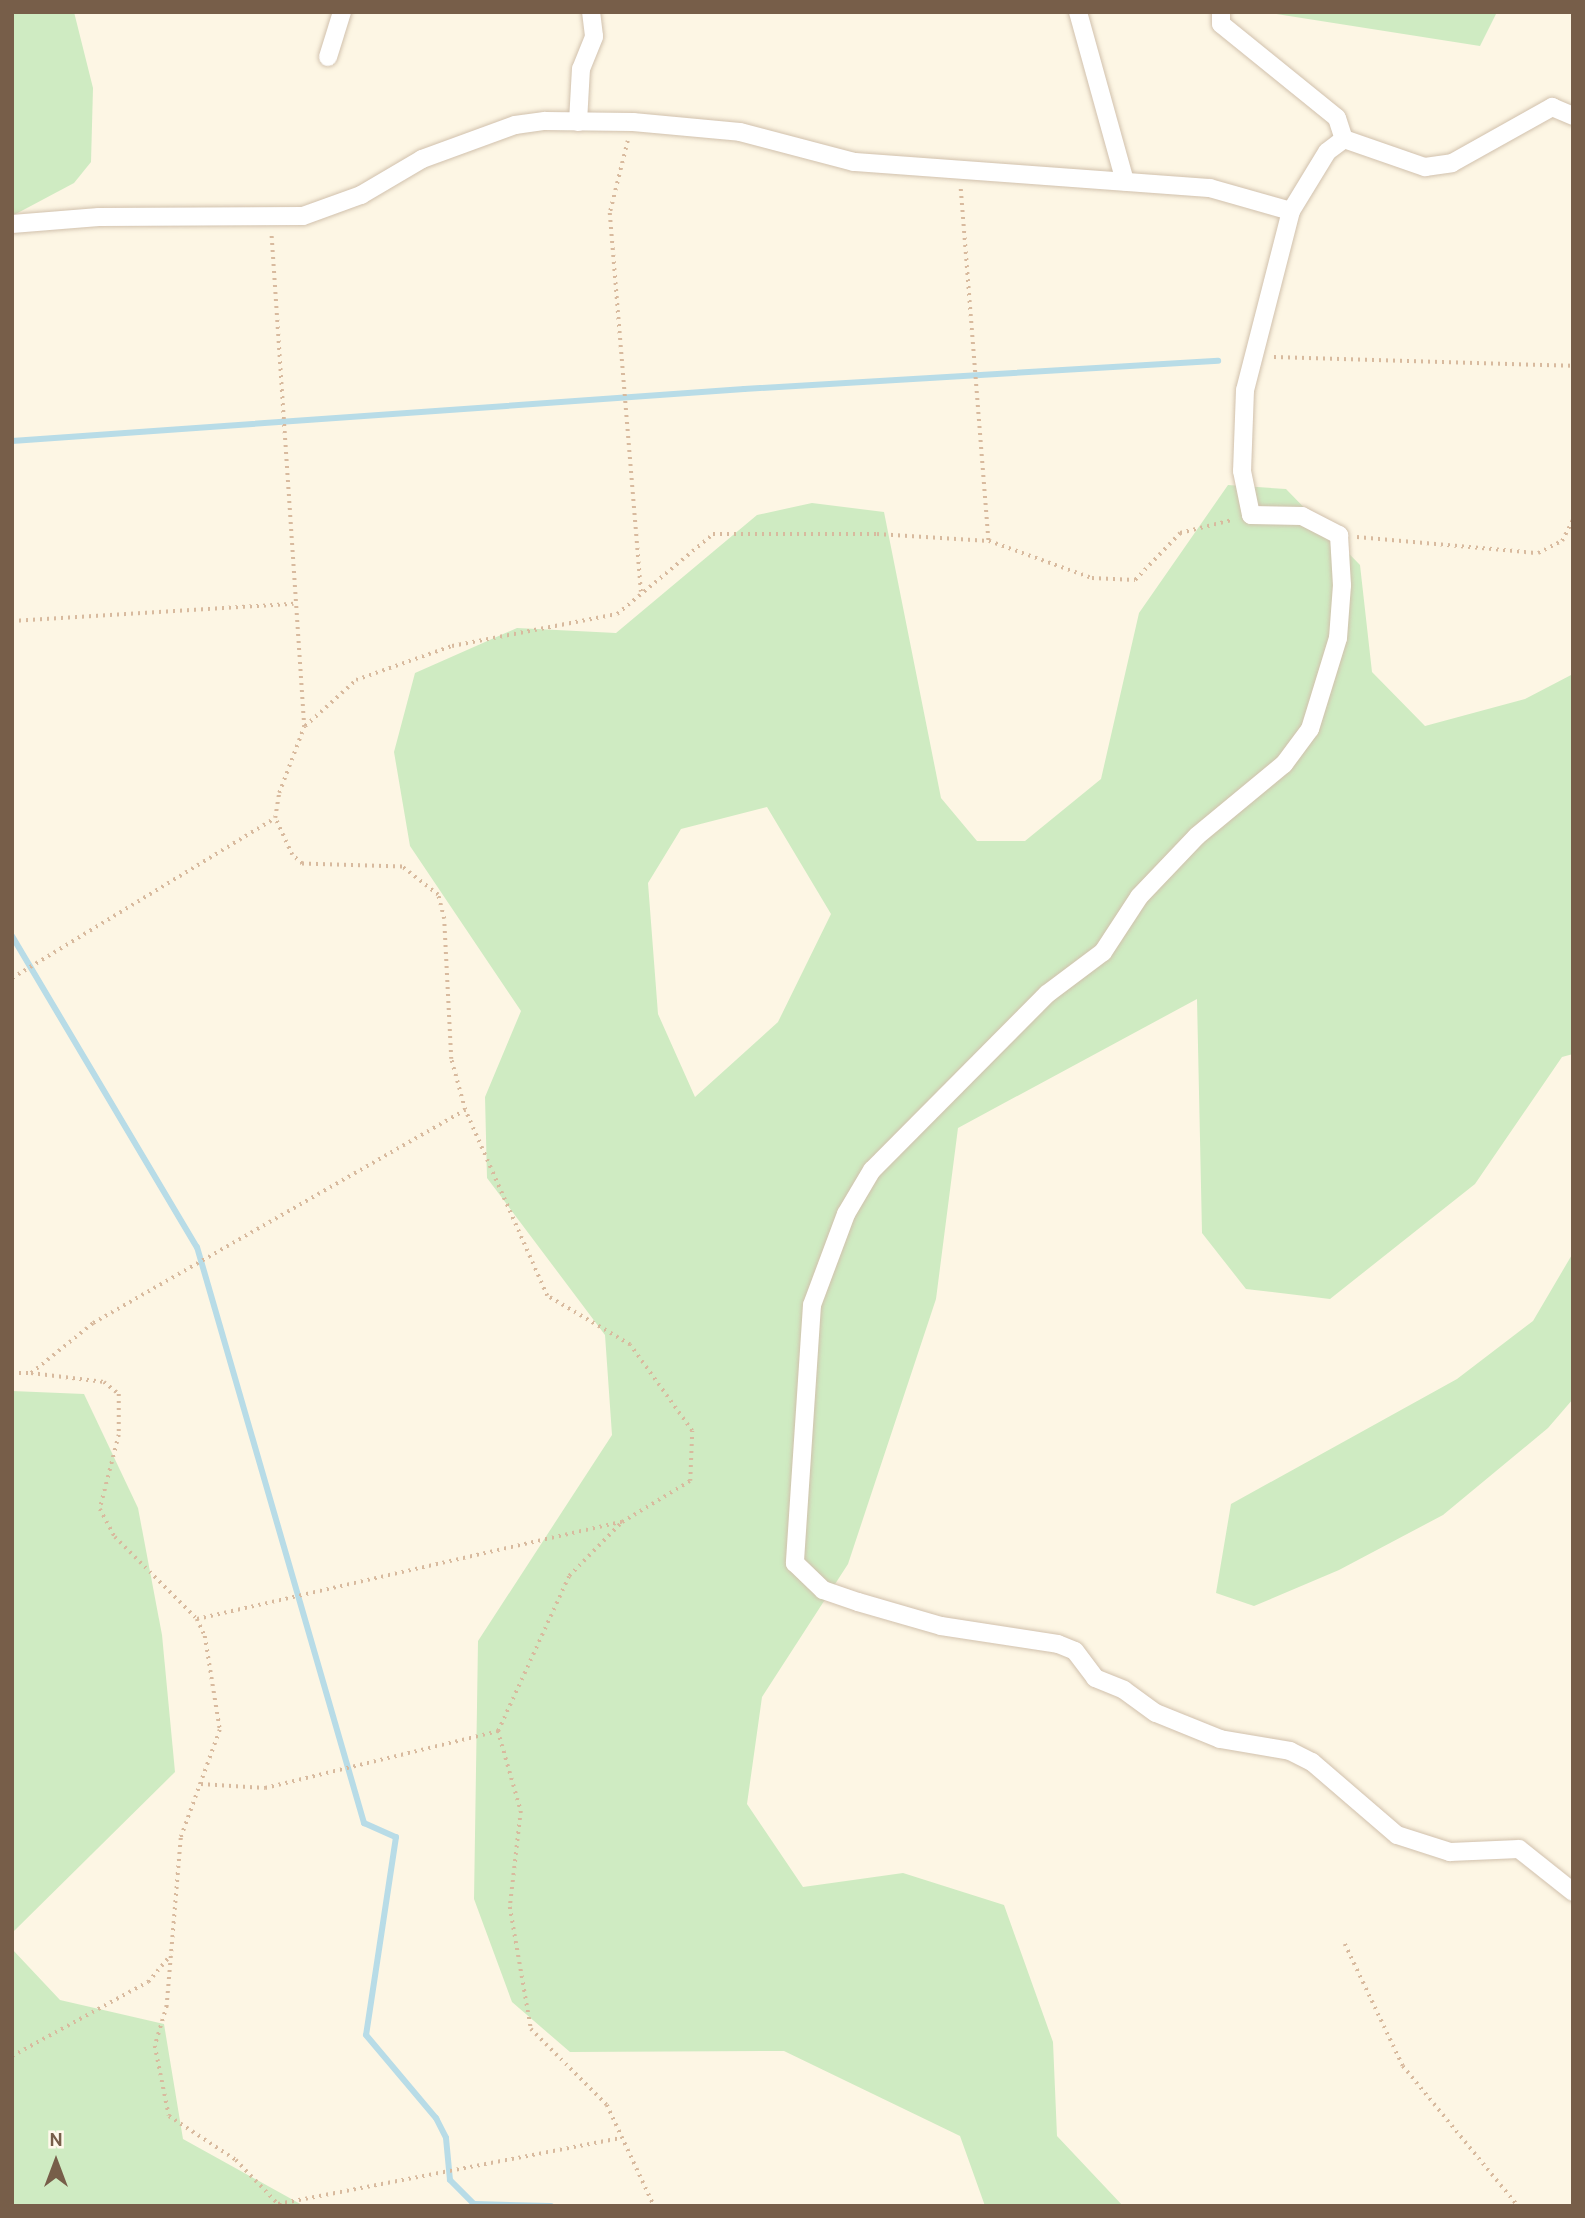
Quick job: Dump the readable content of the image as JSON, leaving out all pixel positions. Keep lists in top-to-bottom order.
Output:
{
  "north": "top"
}
